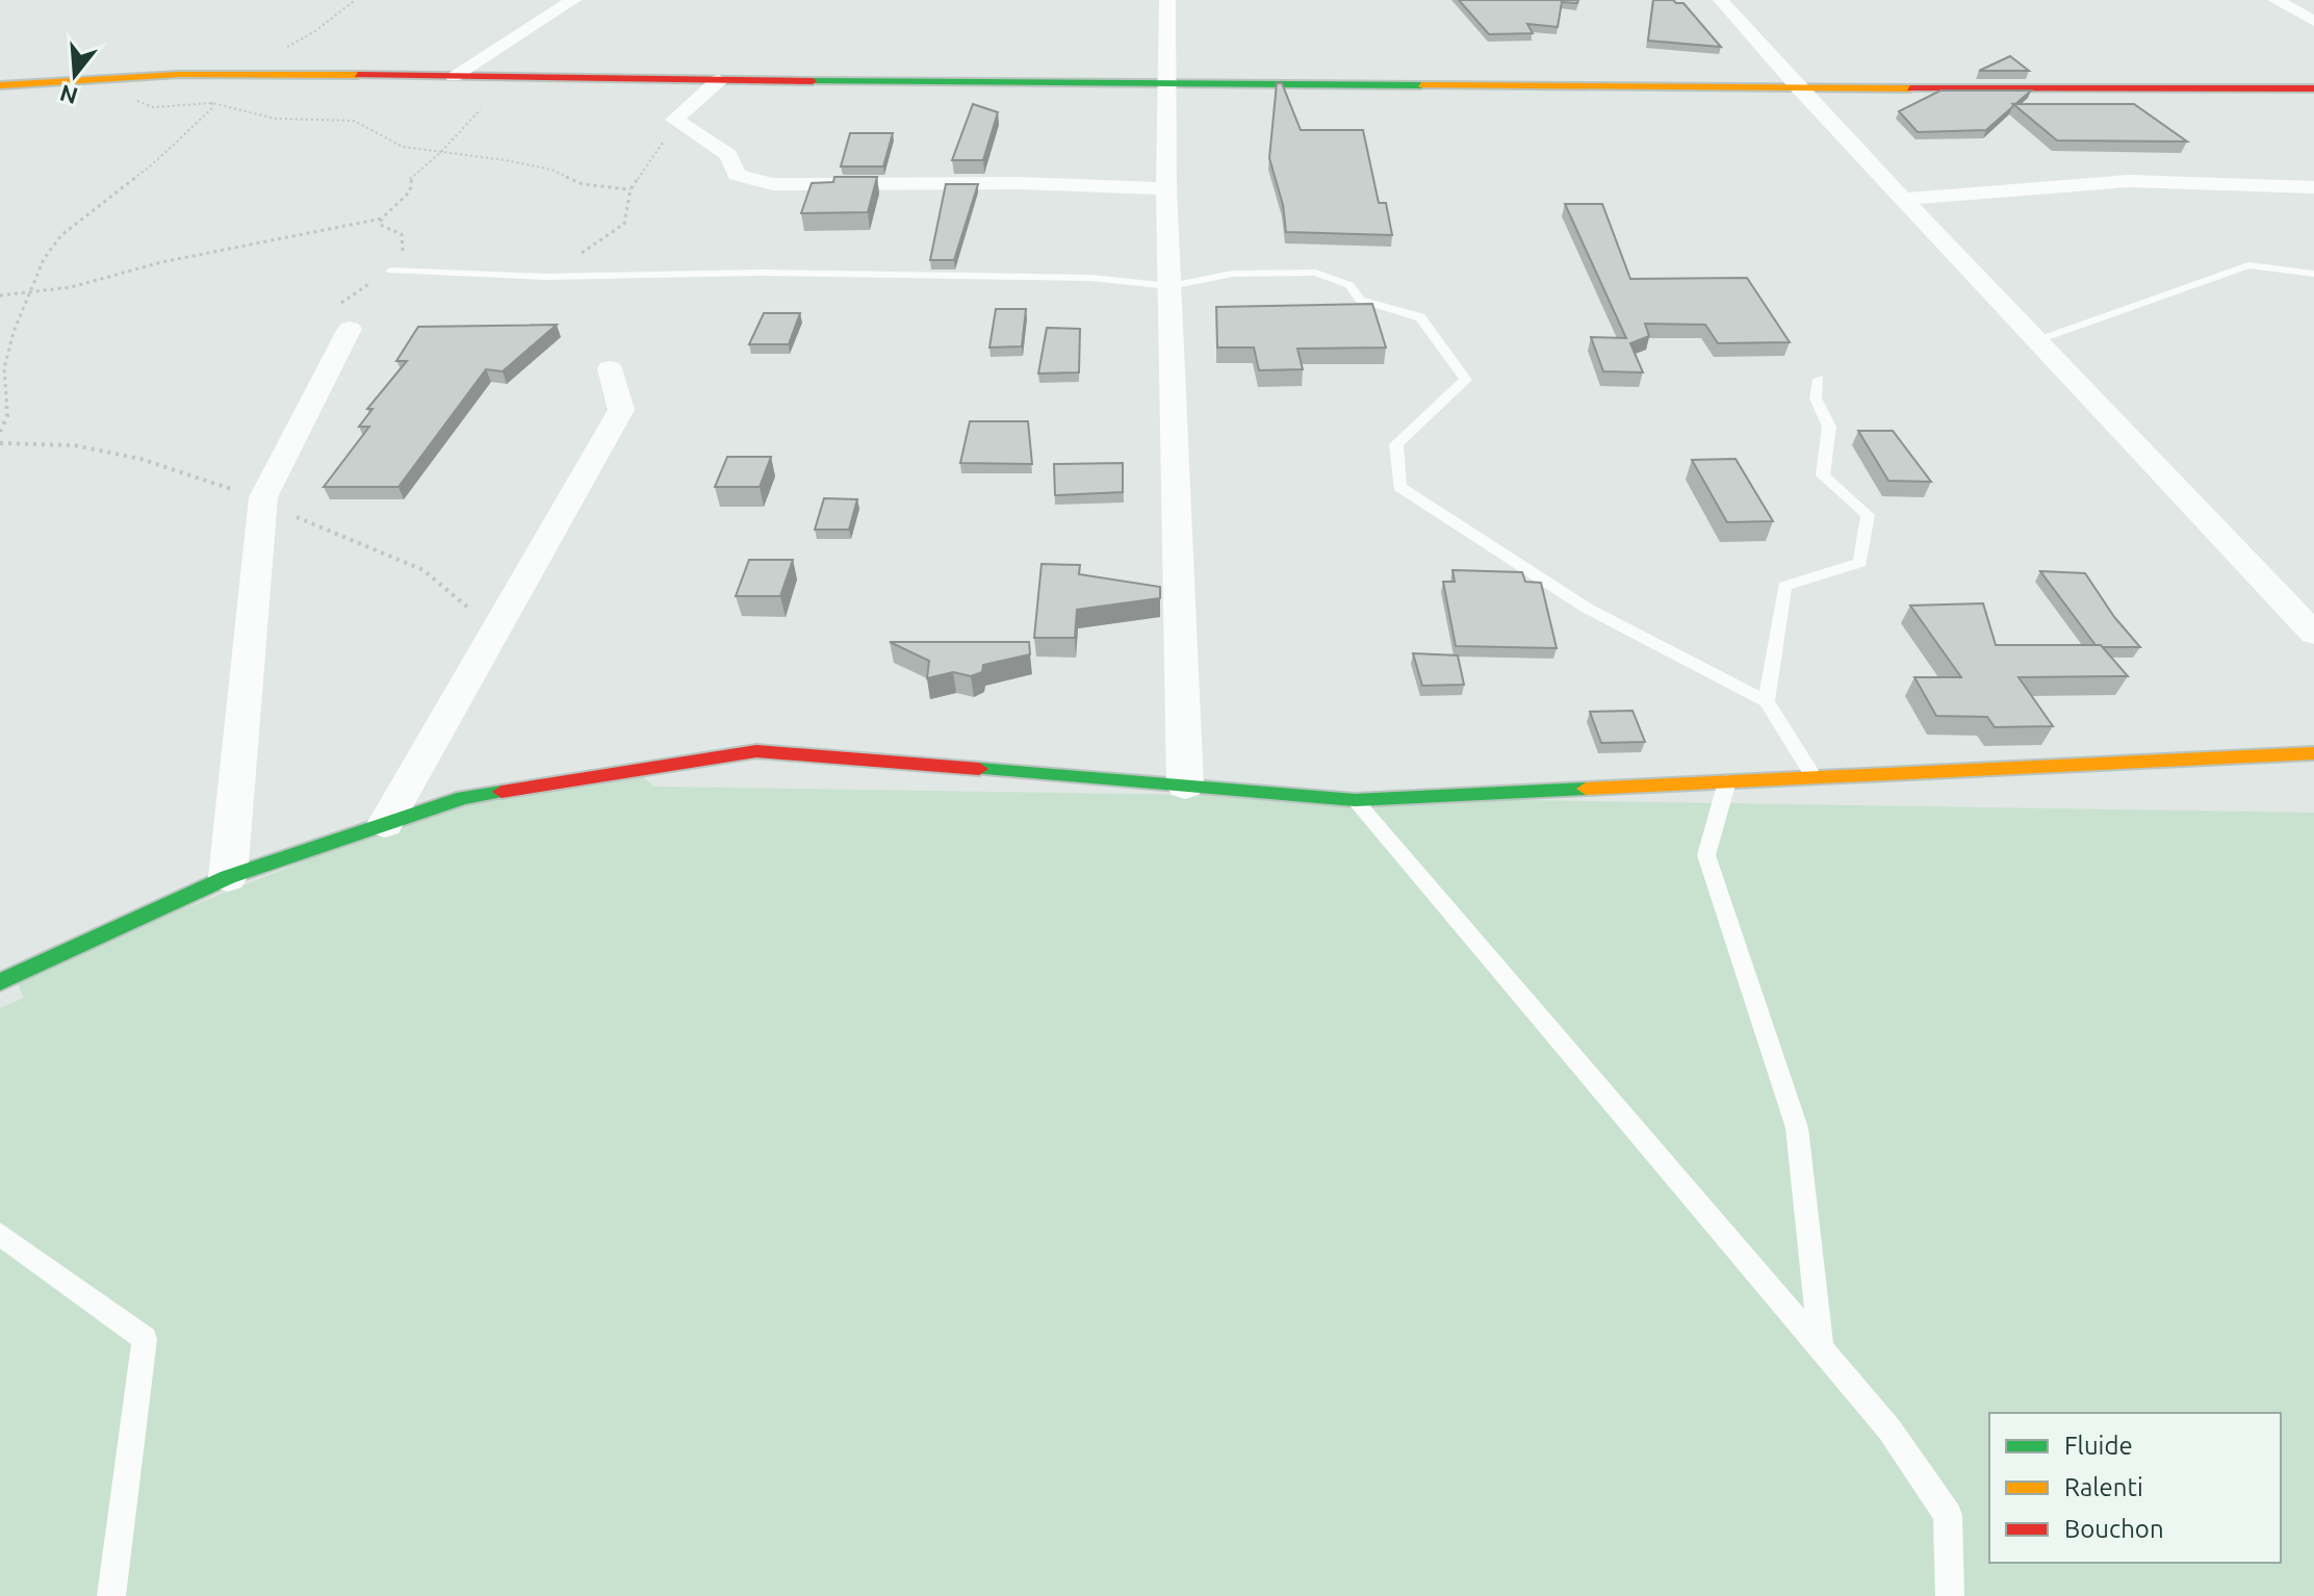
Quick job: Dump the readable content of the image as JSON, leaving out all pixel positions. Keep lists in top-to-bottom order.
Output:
{
  "legend": ["Fluide", "Ralenti", "Bouchon"],
  "north": "bottom"
}
